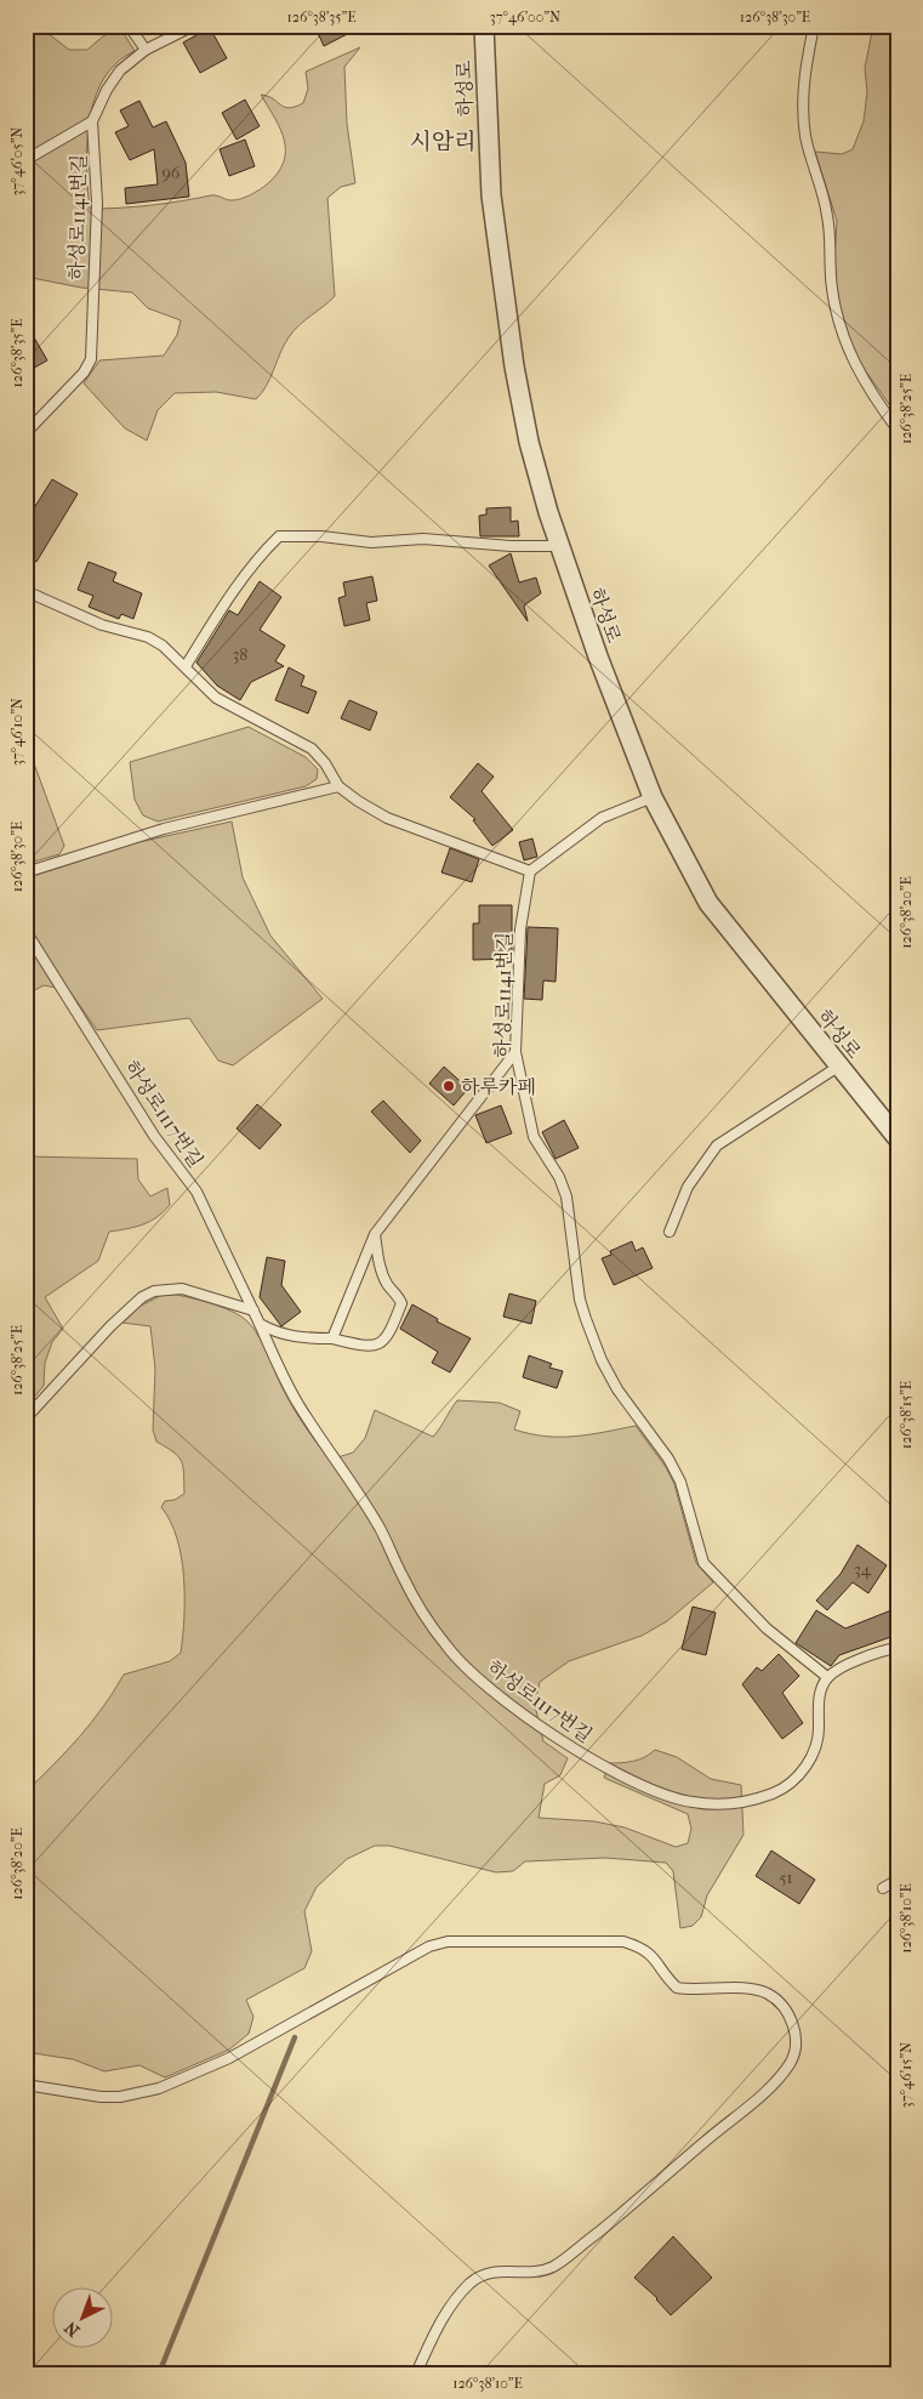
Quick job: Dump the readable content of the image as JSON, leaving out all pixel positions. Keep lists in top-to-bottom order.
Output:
{
  "streets": {
    "street": ["하성로"],
    "lane": ["하성로1141번길", "하성로1117번길"]
  },
  "crossings": [
    ["하성로1141번길", "하성로1117번길"]
  ],
  "districts": ["시암리"],
  "places": ["하루카페"],
  "house_numbers": [
    "96",
    "38",
    "34",
    "51"
  ],
  "north": "bottom left",
  "coordinates": [
    "126°38'35\"E",
    "37°46'00\"N",
    "126°38'30\"E",
    "37°46'05\"N",
    "126°38'25\"E",
    "37°46'10\"N",
    "126°38'20\"E",
    "126°38'15\"E",
    "126°38'10\"E",
    "37°46'15\"N"
  ]
}
